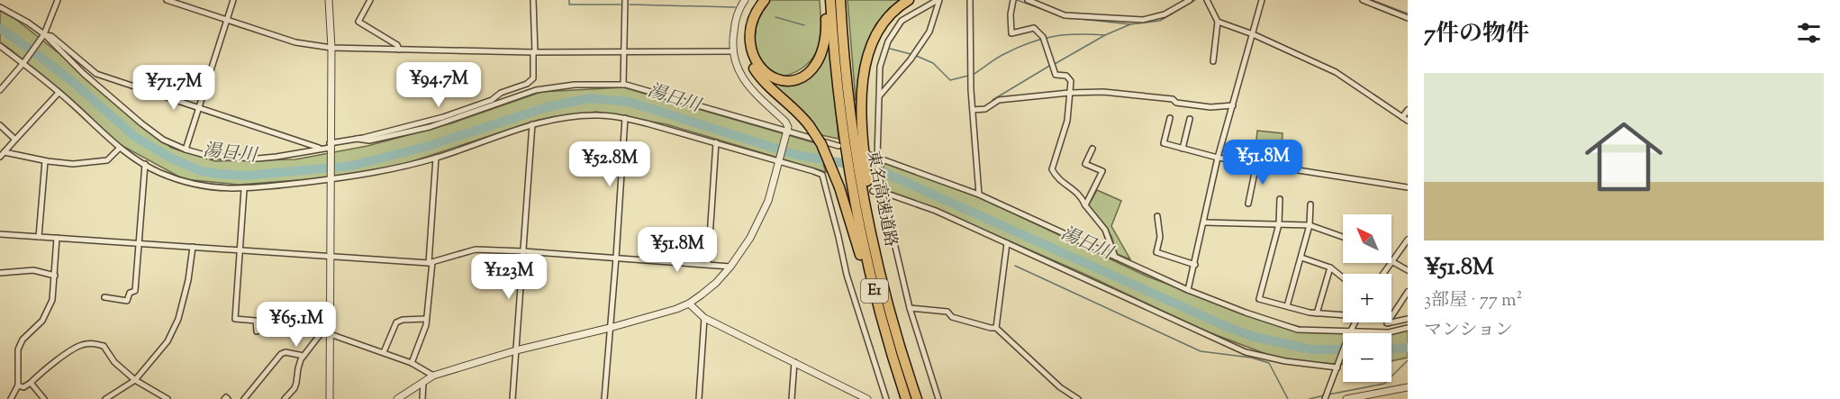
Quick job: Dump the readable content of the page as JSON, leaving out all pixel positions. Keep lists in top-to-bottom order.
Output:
{
  "streets": {
    "highway": ["東名高速道路", "E1"]
  },
  "water": ["湯日川"],
  "north": "top left",
  "page": {
    "heading": "7件の物件",
    "price": [
      "¥94.7M",
      "¥71.7M",
      "¥51.8M",
      "¥52.8M",
      "¥51.8M",
      "¥123M",
      "¥65.1M"
    ],
    "list": [
      {
        "name": "¥51.8M",
        "note": "3部屋 · 77 m² · マンション"
      }
    ],
    "map_buttons": ["+", "−"]
  }
}
